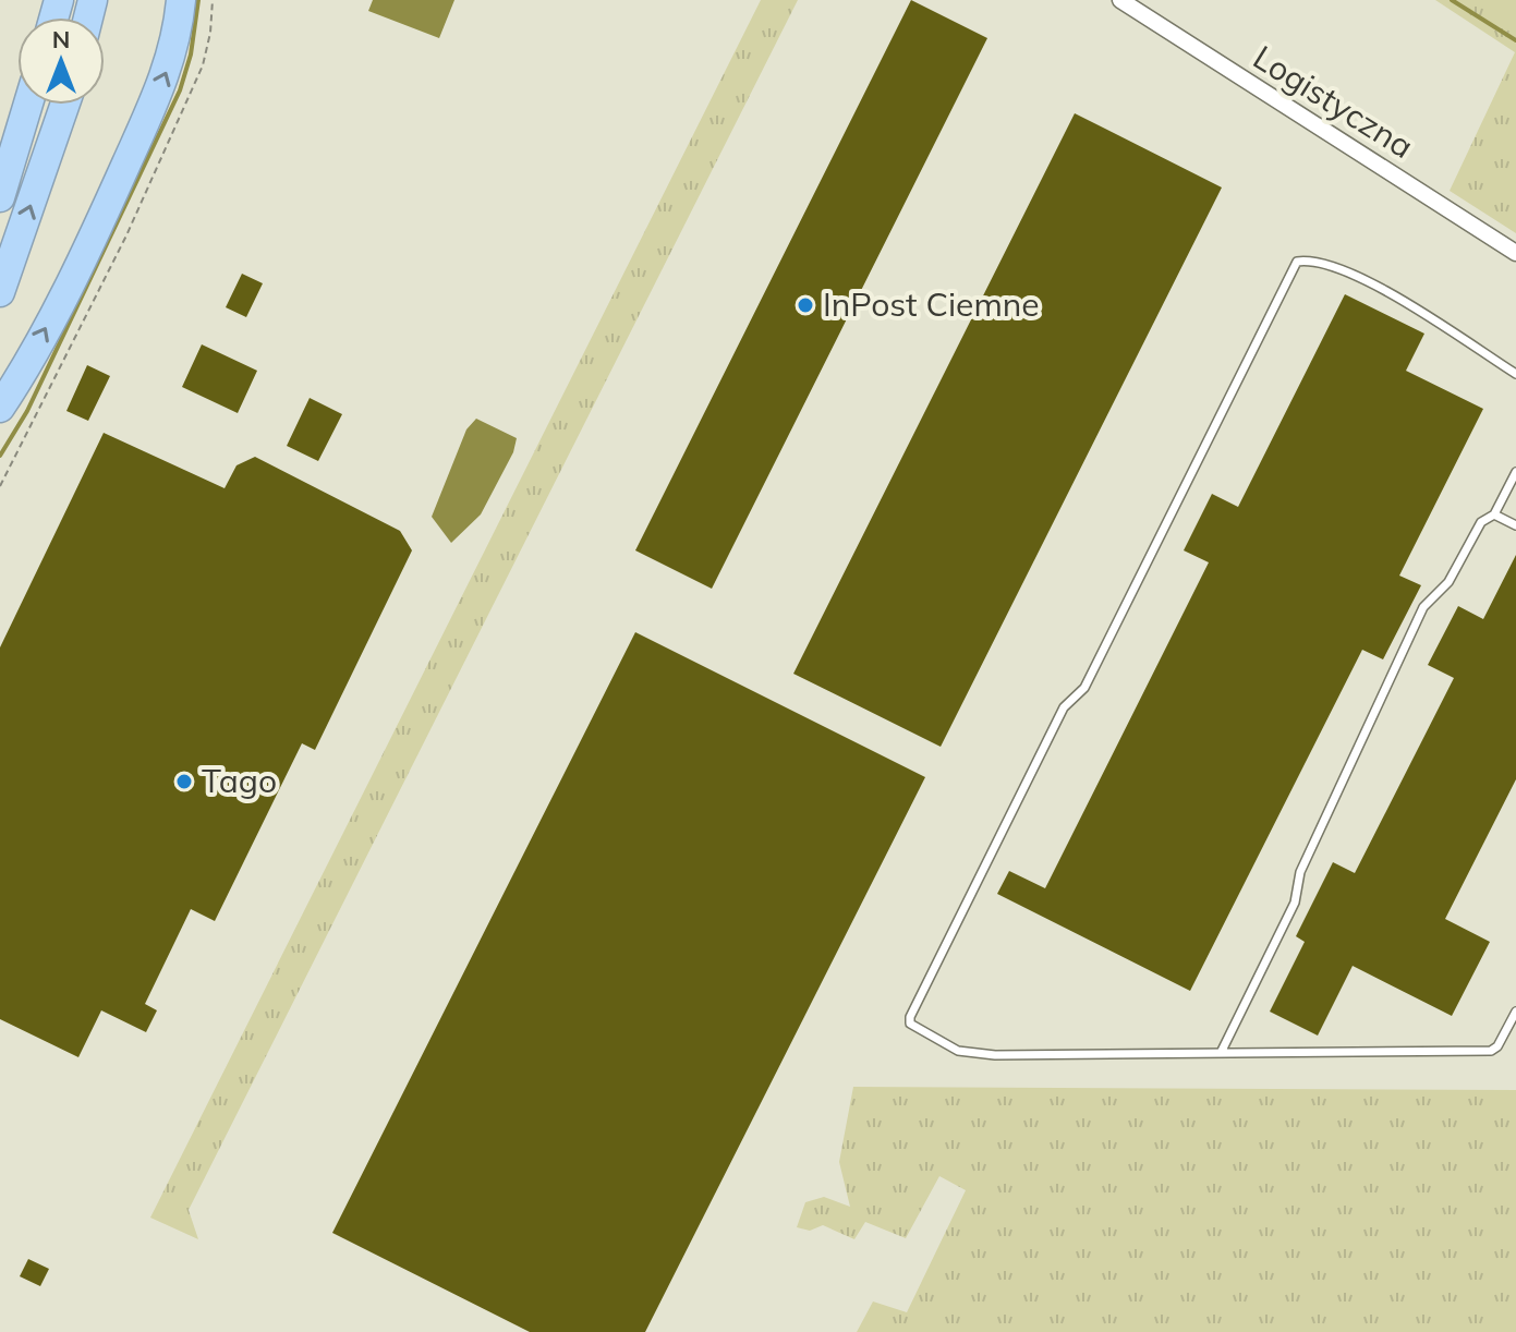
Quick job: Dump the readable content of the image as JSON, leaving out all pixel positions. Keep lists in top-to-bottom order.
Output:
{
  "streets": {
    "street": ["Logistyczna"]
  },
  "places": ["InPost Ciemne", "Tago"],
  "north": "top"
}
